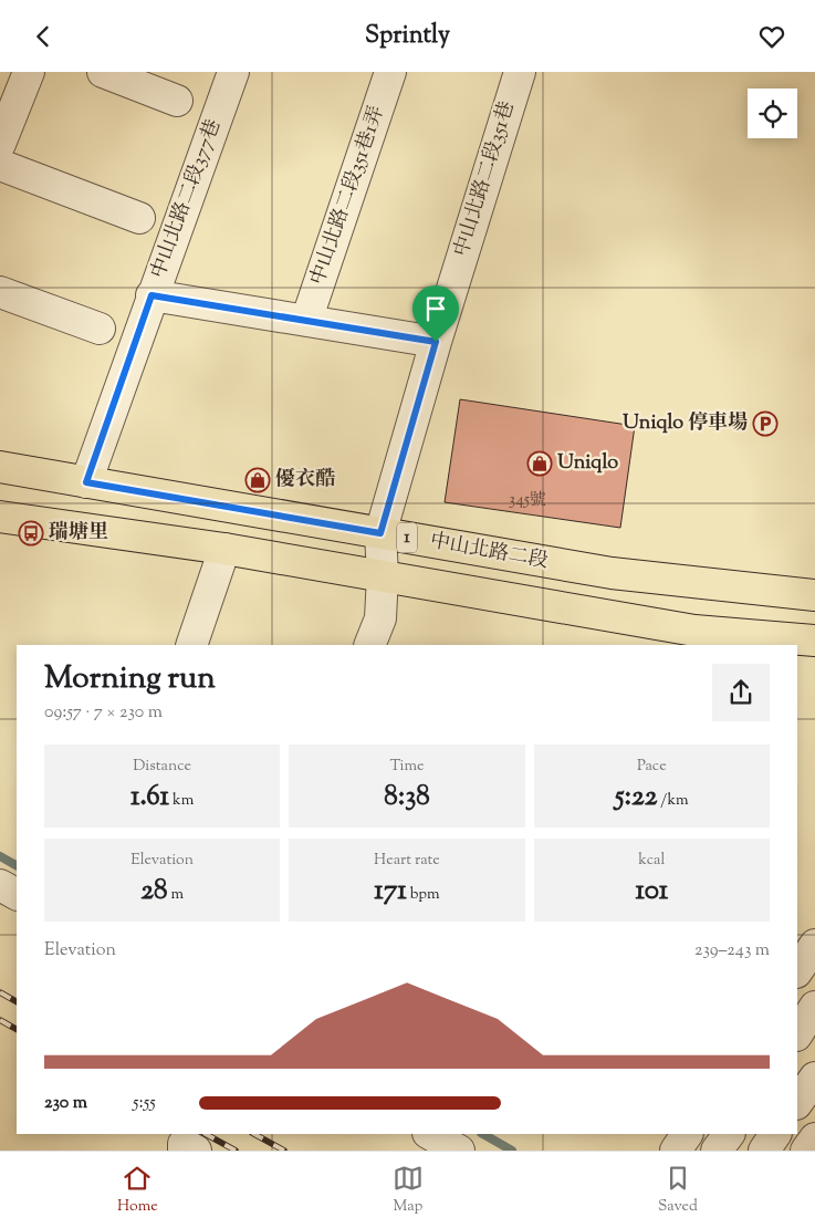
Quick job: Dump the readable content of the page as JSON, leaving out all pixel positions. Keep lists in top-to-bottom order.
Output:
{
  "streets": {
    "main road": ["1", "中山北路二段"],
    "street": ["中山北路二段351巷", "中山北路二段351巷1弄", "中山北路二段377巷"]
  },
  "crossings": [
    ["中山北路二段351巷", "1"],
    ["中山北路二段351巷", "中山北路二段"],
    ["中山北路二段377巷", "中山北路二段"]
  ],
  "places": {
    "parking": ["Uniqlo 停車場"],
    "shop": ["Uniqlo", "優衣酷"],
    "bus stop": ["瑞塘里"]
  },
  "house_numbers": ["345號"],
  "page": {
    "header": "Sprintly",
    "heading": ["Morning run", "09:57 · 7 × 230 m"],
    "stats": [
      ["Distance", "1.61 km"],
      ["Time", "8:38"],
      ["Pace", "5:22 /km"],
      ["Elevation", "28 m"],
      ["Heart rate", "171 bpm"],
      ["kcal", "101"]
    ],
    "chart": ["Elevation", "239–243 m"],
    "list": [
      {
        "name": "230 m",
        "note": "5:55"
      }
    ],
    "tabs": ["Home", "Map", "Saved"]
  }
}
